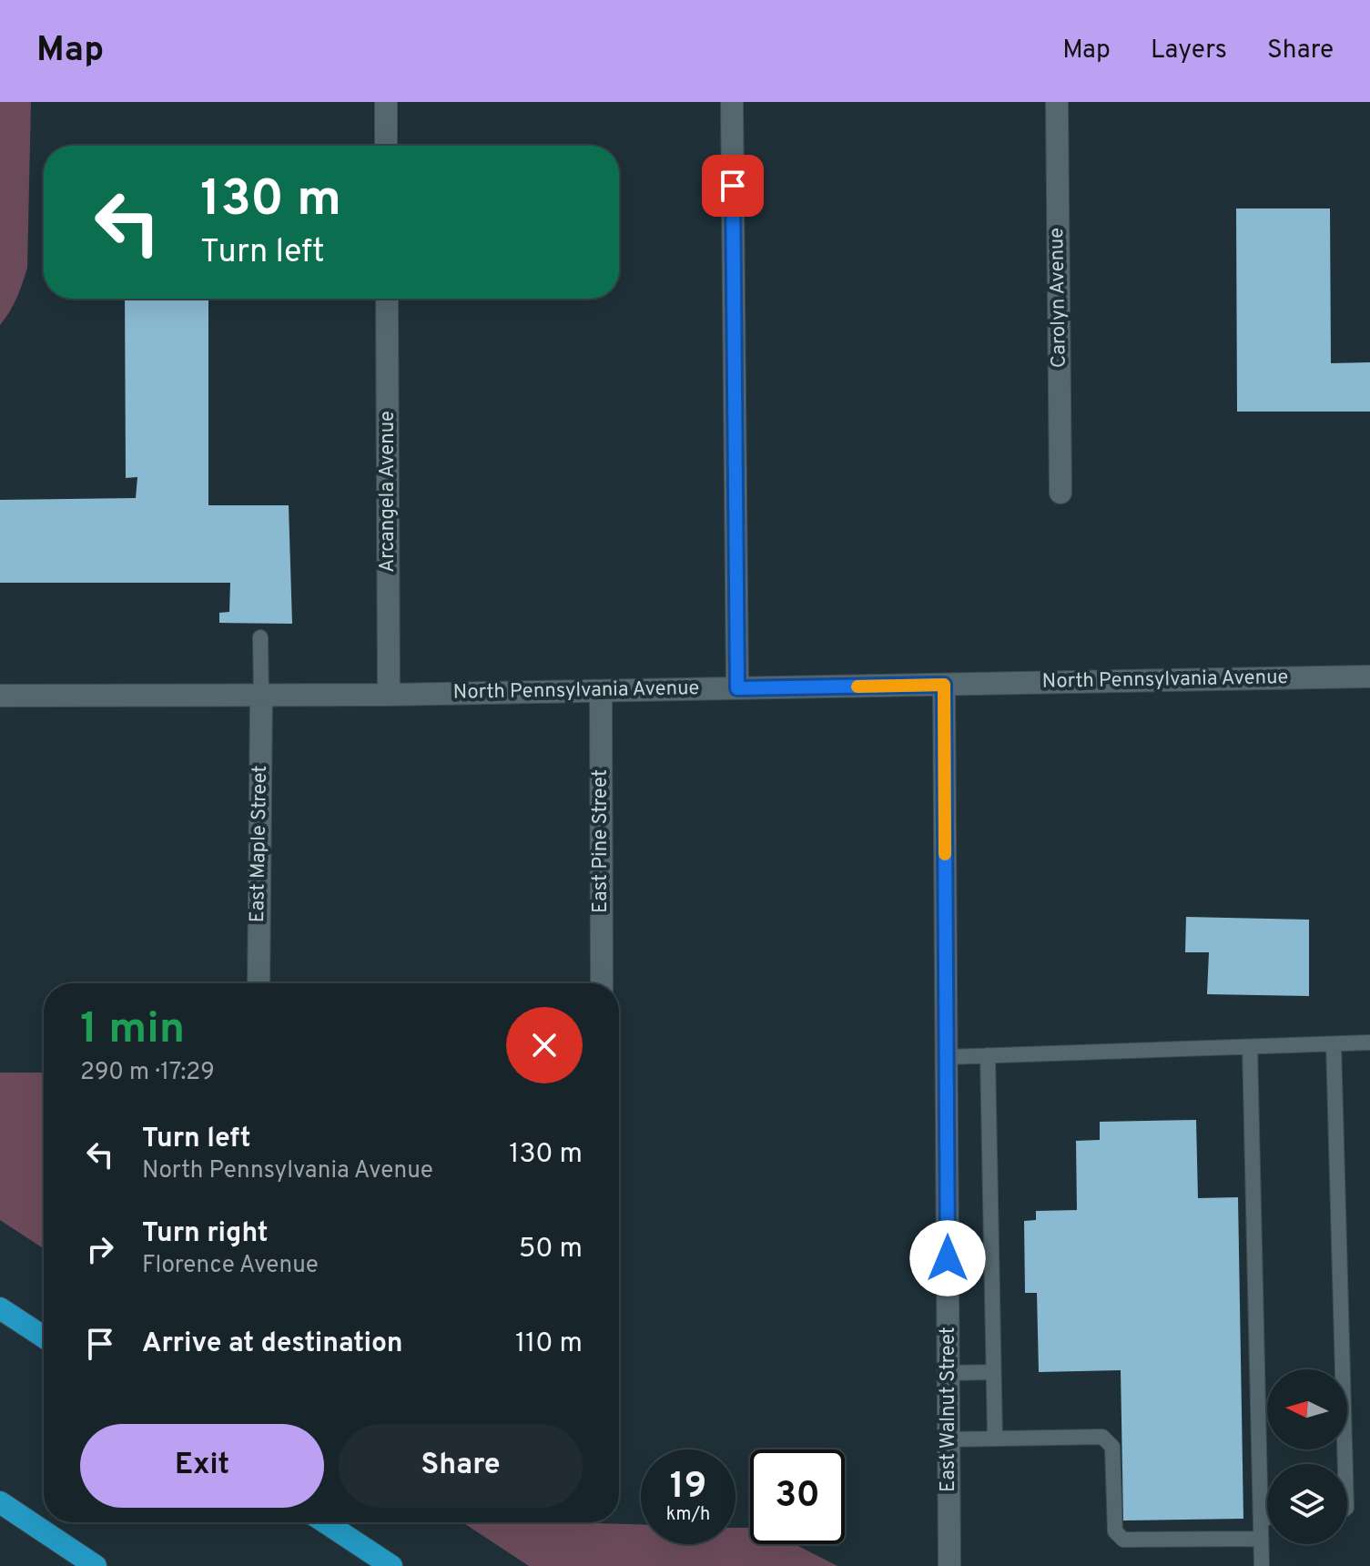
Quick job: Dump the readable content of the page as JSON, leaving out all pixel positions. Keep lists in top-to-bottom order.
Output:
{
  "streets": {
    "street": [
      "Carolyn Avenue",
      "Arcangela Avenue",
      "North Pennsylvania Avenue",
      "East Pine Street",
      "East Maple Street",
      "East Walnut Street"
    ]
  },
  "crossings": [
    ["Arcangela Avenue", "North Pennsylvania Avenue"],
    ["North Pennsylvania Avenue", "East Pine Street"],
    ["North Pennsylvania Avenue", "East Maple Street"],
    ["North Pennsylvania Avenue", "East Walnut Street"]
  ],
  "north": "left",
  "page": {
    "header": "Map",
    "nav": ["Map", "Layers", "Share"],
    "turn": ["130 m", "Turn left"],
    "heading": ["1 min", "290 m · 17:29"],
    "list": [
      {
        "name": "Turn left",
        "note": "North Pennsylvania Avenue",
        "value": "130 m"
      },
      {
        "name": "Turn right",
        "note": "Florence Avenue",
        "value": "50 m"
      },
      {
        "name": "Arrive at destination",
        "value": "110 m"
      }
    ],
    "buttons": ["Exit", "Share"],
    "speed": "19 km/h",
    "limit": "30"
  }
}
